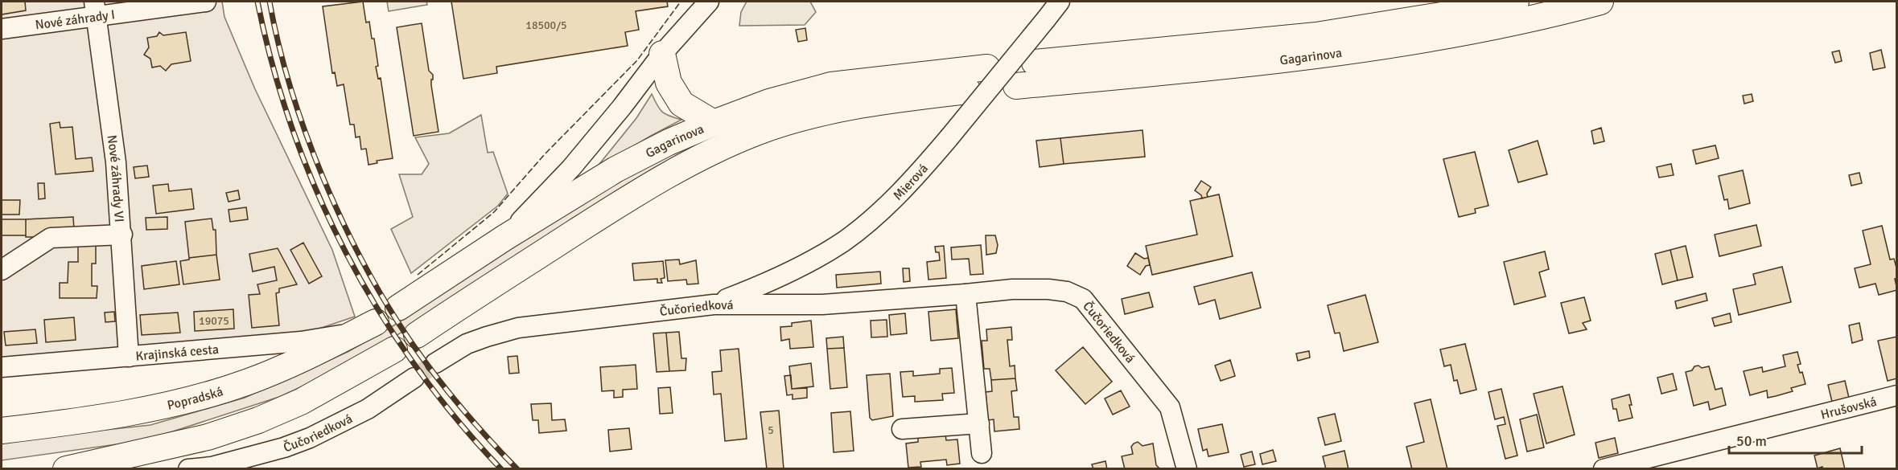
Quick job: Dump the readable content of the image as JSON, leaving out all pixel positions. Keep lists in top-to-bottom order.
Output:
{
  "streets": {
    "main road": ["Gagarinova", "Popradská"],
    "street": [
      "Nové záhrady I",
      "Nové záhrady VI",
      "Mierová",
      "Čučoriedková",
      "Krajinská cesta",
      "Hrušovská"
    ]
  },
  "crossings": [
    ["Nové záhrady I", "Nové záhrady VI"],
    ["Nové záhrady VI", "Krajinská cesta"],
    ["Mierová", "Čučoriedková"],
    ["Krajinská cesta", "Popradská"]
  ],
  "house_numbers": ["18500/5", "19075", "5"],
  "scale_bar": "50 m"
}
